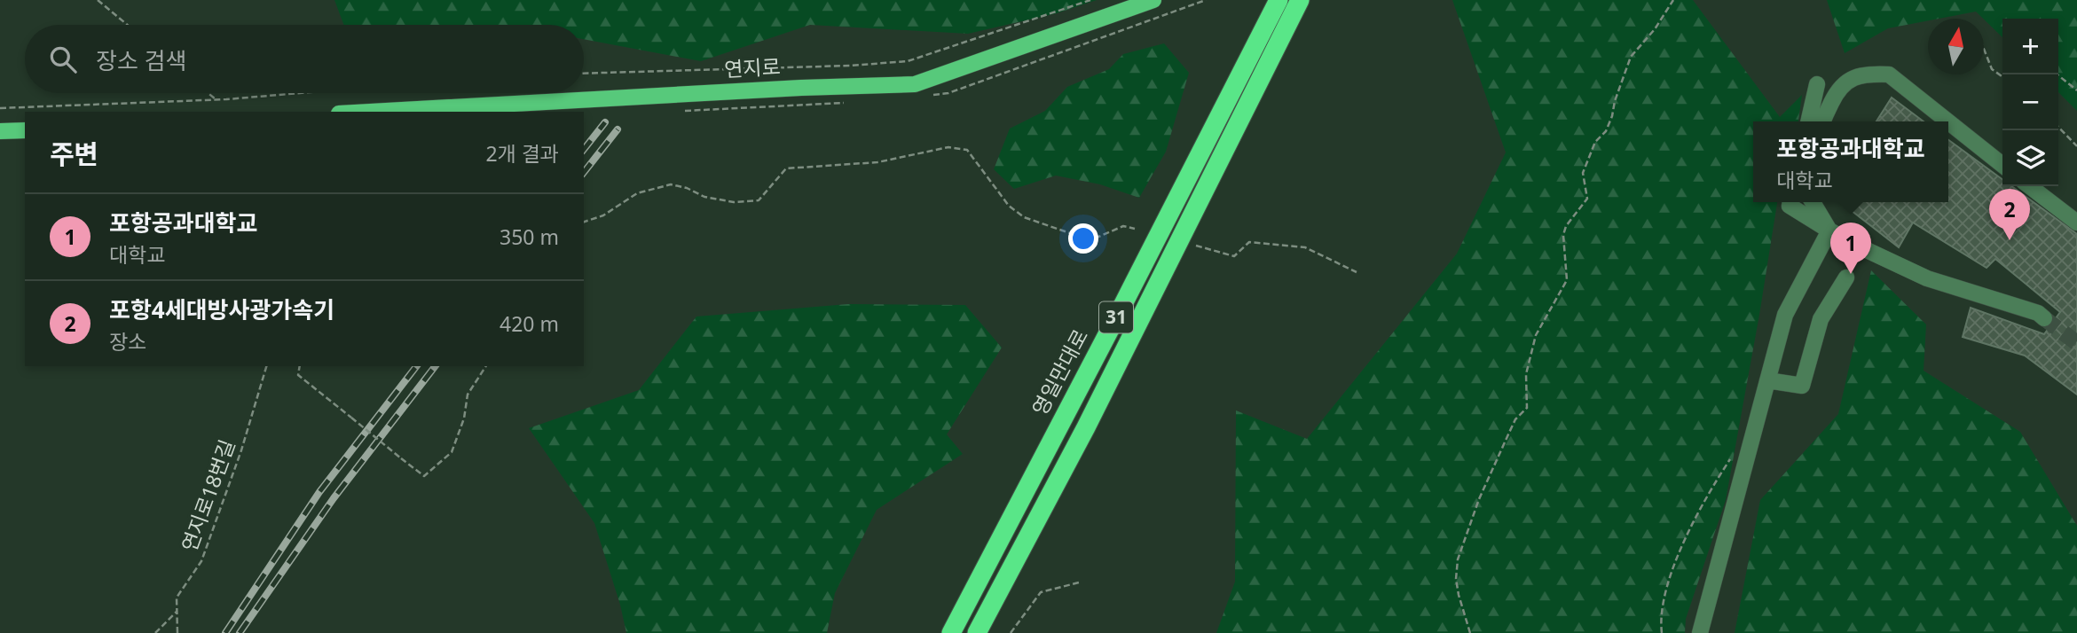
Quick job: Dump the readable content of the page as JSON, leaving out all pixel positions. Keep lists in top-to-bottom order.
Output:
{
  "streets": {
    "highway": ["31", "영일만대로"],
    "main road": ["연지로"],
    "path": ["연지로18번길"]
  },
  "north": "top",
  "page": {
    "map_buttons": ["+", "−"],
    "search": "장소 검색",
    "heading": ["주변", "2개 결과"],
    "popup": ["포항공과대학교", "대학교"],
    "pins": ["2", "1"],
    "list": [
      {
        "mark": "1",
        "name": "포항공과대학교",
        "note": "대학교",
        "value": "350 m"
      },
      {
        "mark": "2",
        "name": "포항4세대방사광가속기",
        "note": "장소",
        "value": "420 m"
      }
    ]
  }
}
